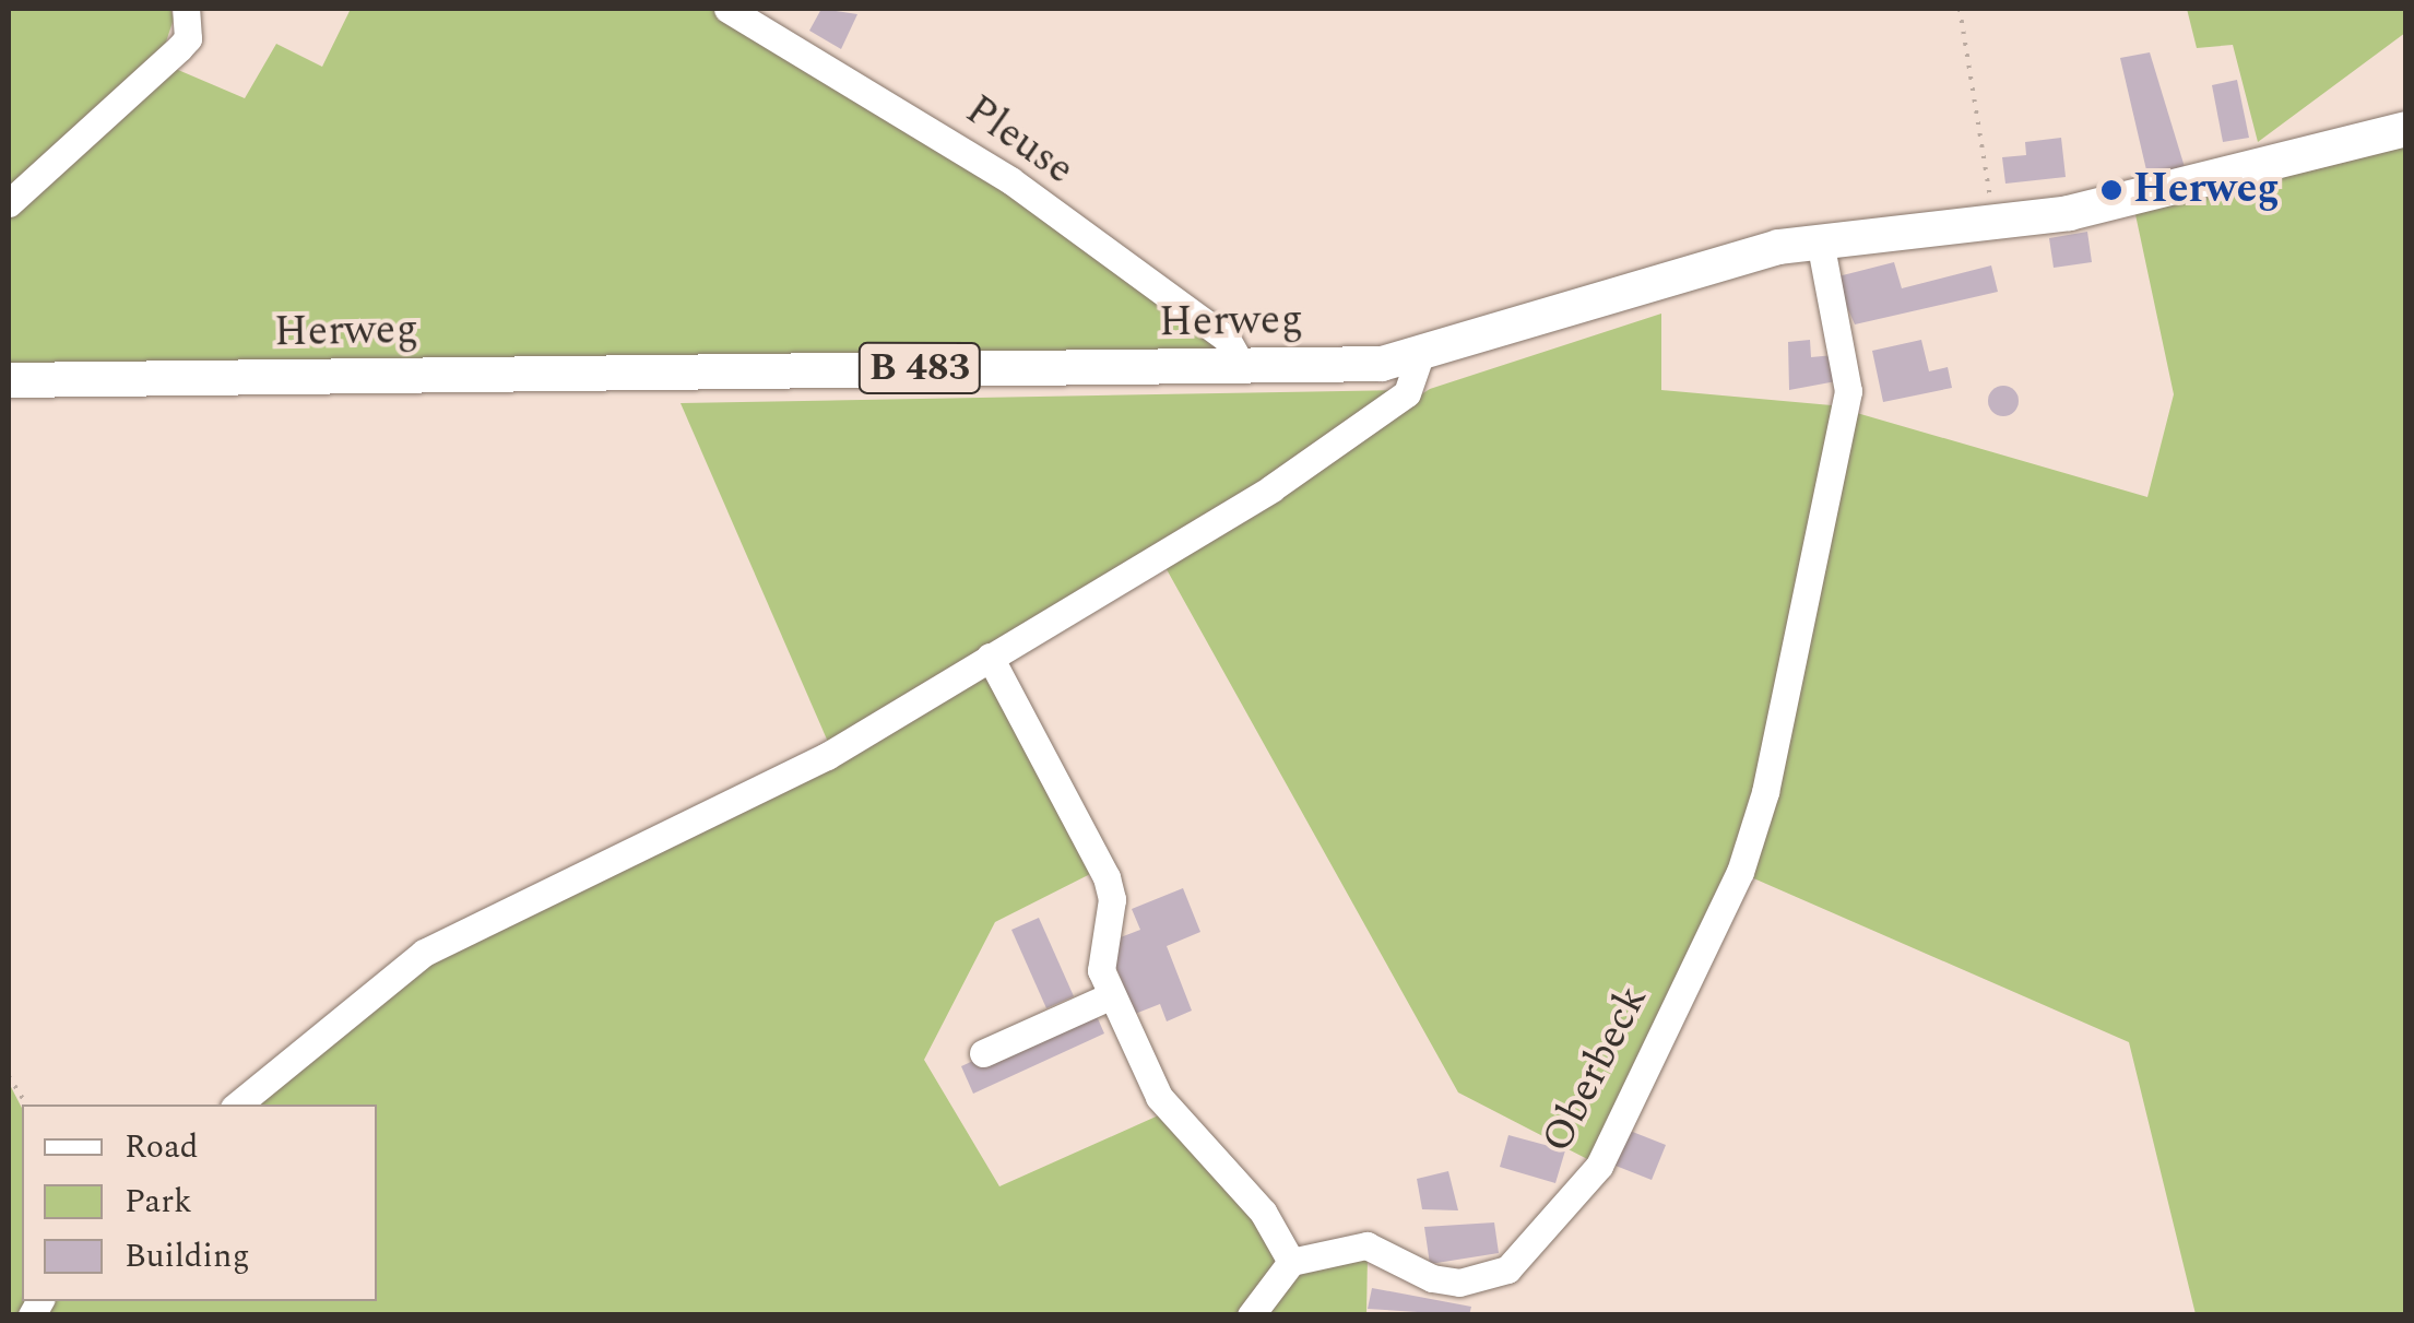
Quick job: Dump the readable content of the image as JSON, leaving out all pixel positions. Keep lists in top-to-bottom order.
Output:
{
  "streets": {
    "main road": ["Herweg", "B 483"],
    "street": ["Pleuse", "Oberbeck"]
  },
  "crossings": [
    ["Pleuse", "Herweg"],
    ["Herweg", "Oberbeck"]
  ],
  "places": ["Herweg"],
  "legend": ["Road", "Park", "Building"]
}
